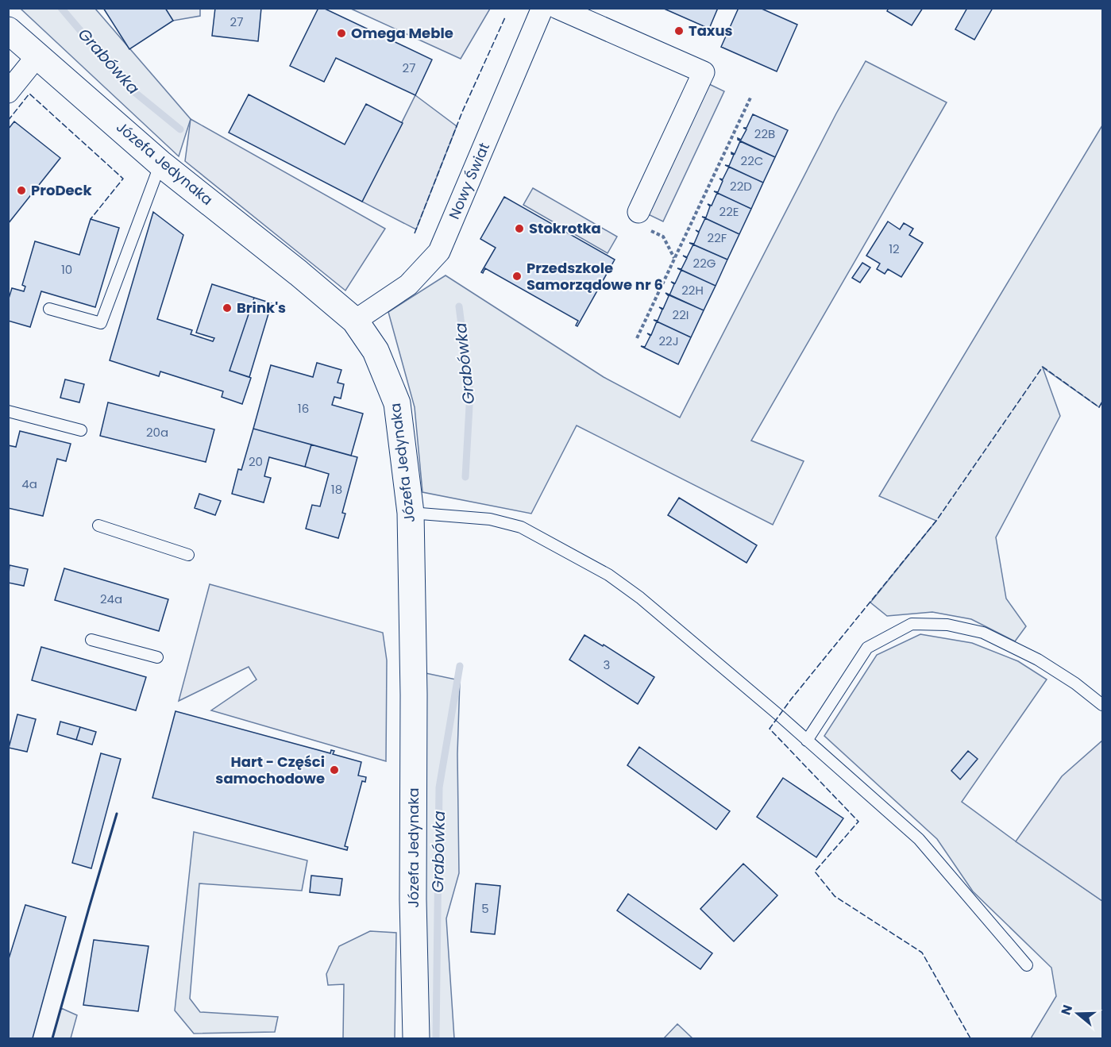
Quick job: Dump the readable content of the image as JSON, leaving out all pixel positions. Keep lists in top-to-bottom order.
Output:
{
  "streets": {
    "street": ["Józefa Jedynaka", "Nowy Świat"]
  },
  "crossings": [
    ["Józefa Jedynaka", "Nowy Świat"]
  ],
  "water": ["Grabówka"],
  "places": [
    "Taxus",
    "Omega Meble",
    "ProDeck",
    "Stokrotka",
    "Przedszkole Samorządowe nr 6",
    "Brink's",
    "Hart - Części samochodowe"
  ],
  "house_numbers": [
    "27",
    "27",
    "22B",
    "22C",
    "22D",
    "22E",
    "22F",
    "12",
    "22G",
    "10",
    "22H",
    "22I",
    "22J",
    "16",
    "20a",
    "20",
    "4a",
    "18",
    "24a",
    "3",
    "5"
  ],
  "north": "left"
}
